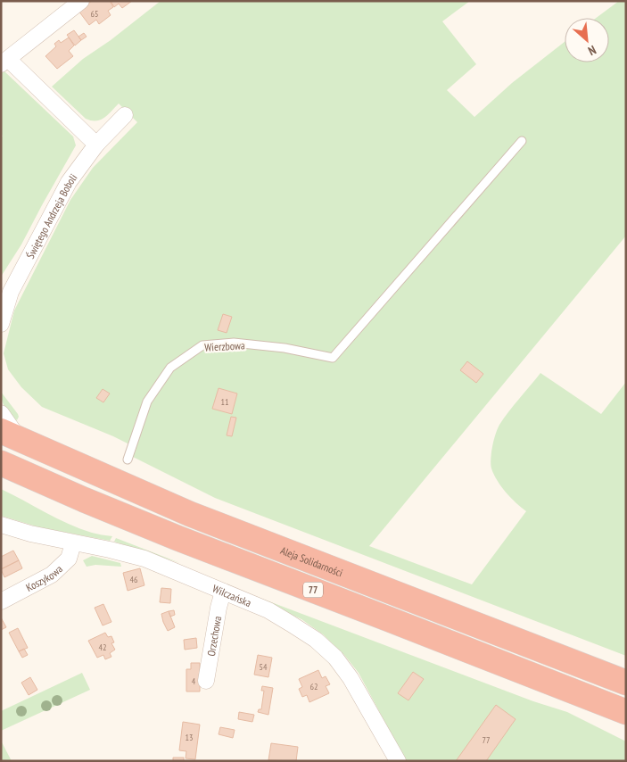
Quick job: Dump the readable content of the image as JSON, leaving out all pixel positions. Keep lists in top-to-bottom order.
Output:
{
  "streets": {
    "highway": ["Aleja Solidarności", "77"],
    "street": [
      "Świętego Andrzeja Boboli",
      "Koszykowa",
      "WiIczańska",
      "Orzechowa"
    ],
    "lane": ["Wierzbowa"]
  },
  "crossings": [
    ["Koszykowa", "WiIczańska"],
    ["WiIczańska", "Orzechowa"]
  ],
  "house_numbers": [
    "65",
    "11",
    "46",
    "42",
    "54",
    "4",
    "62",
    "13",
    "77"
  ],
  "north": "bottom right"
}
